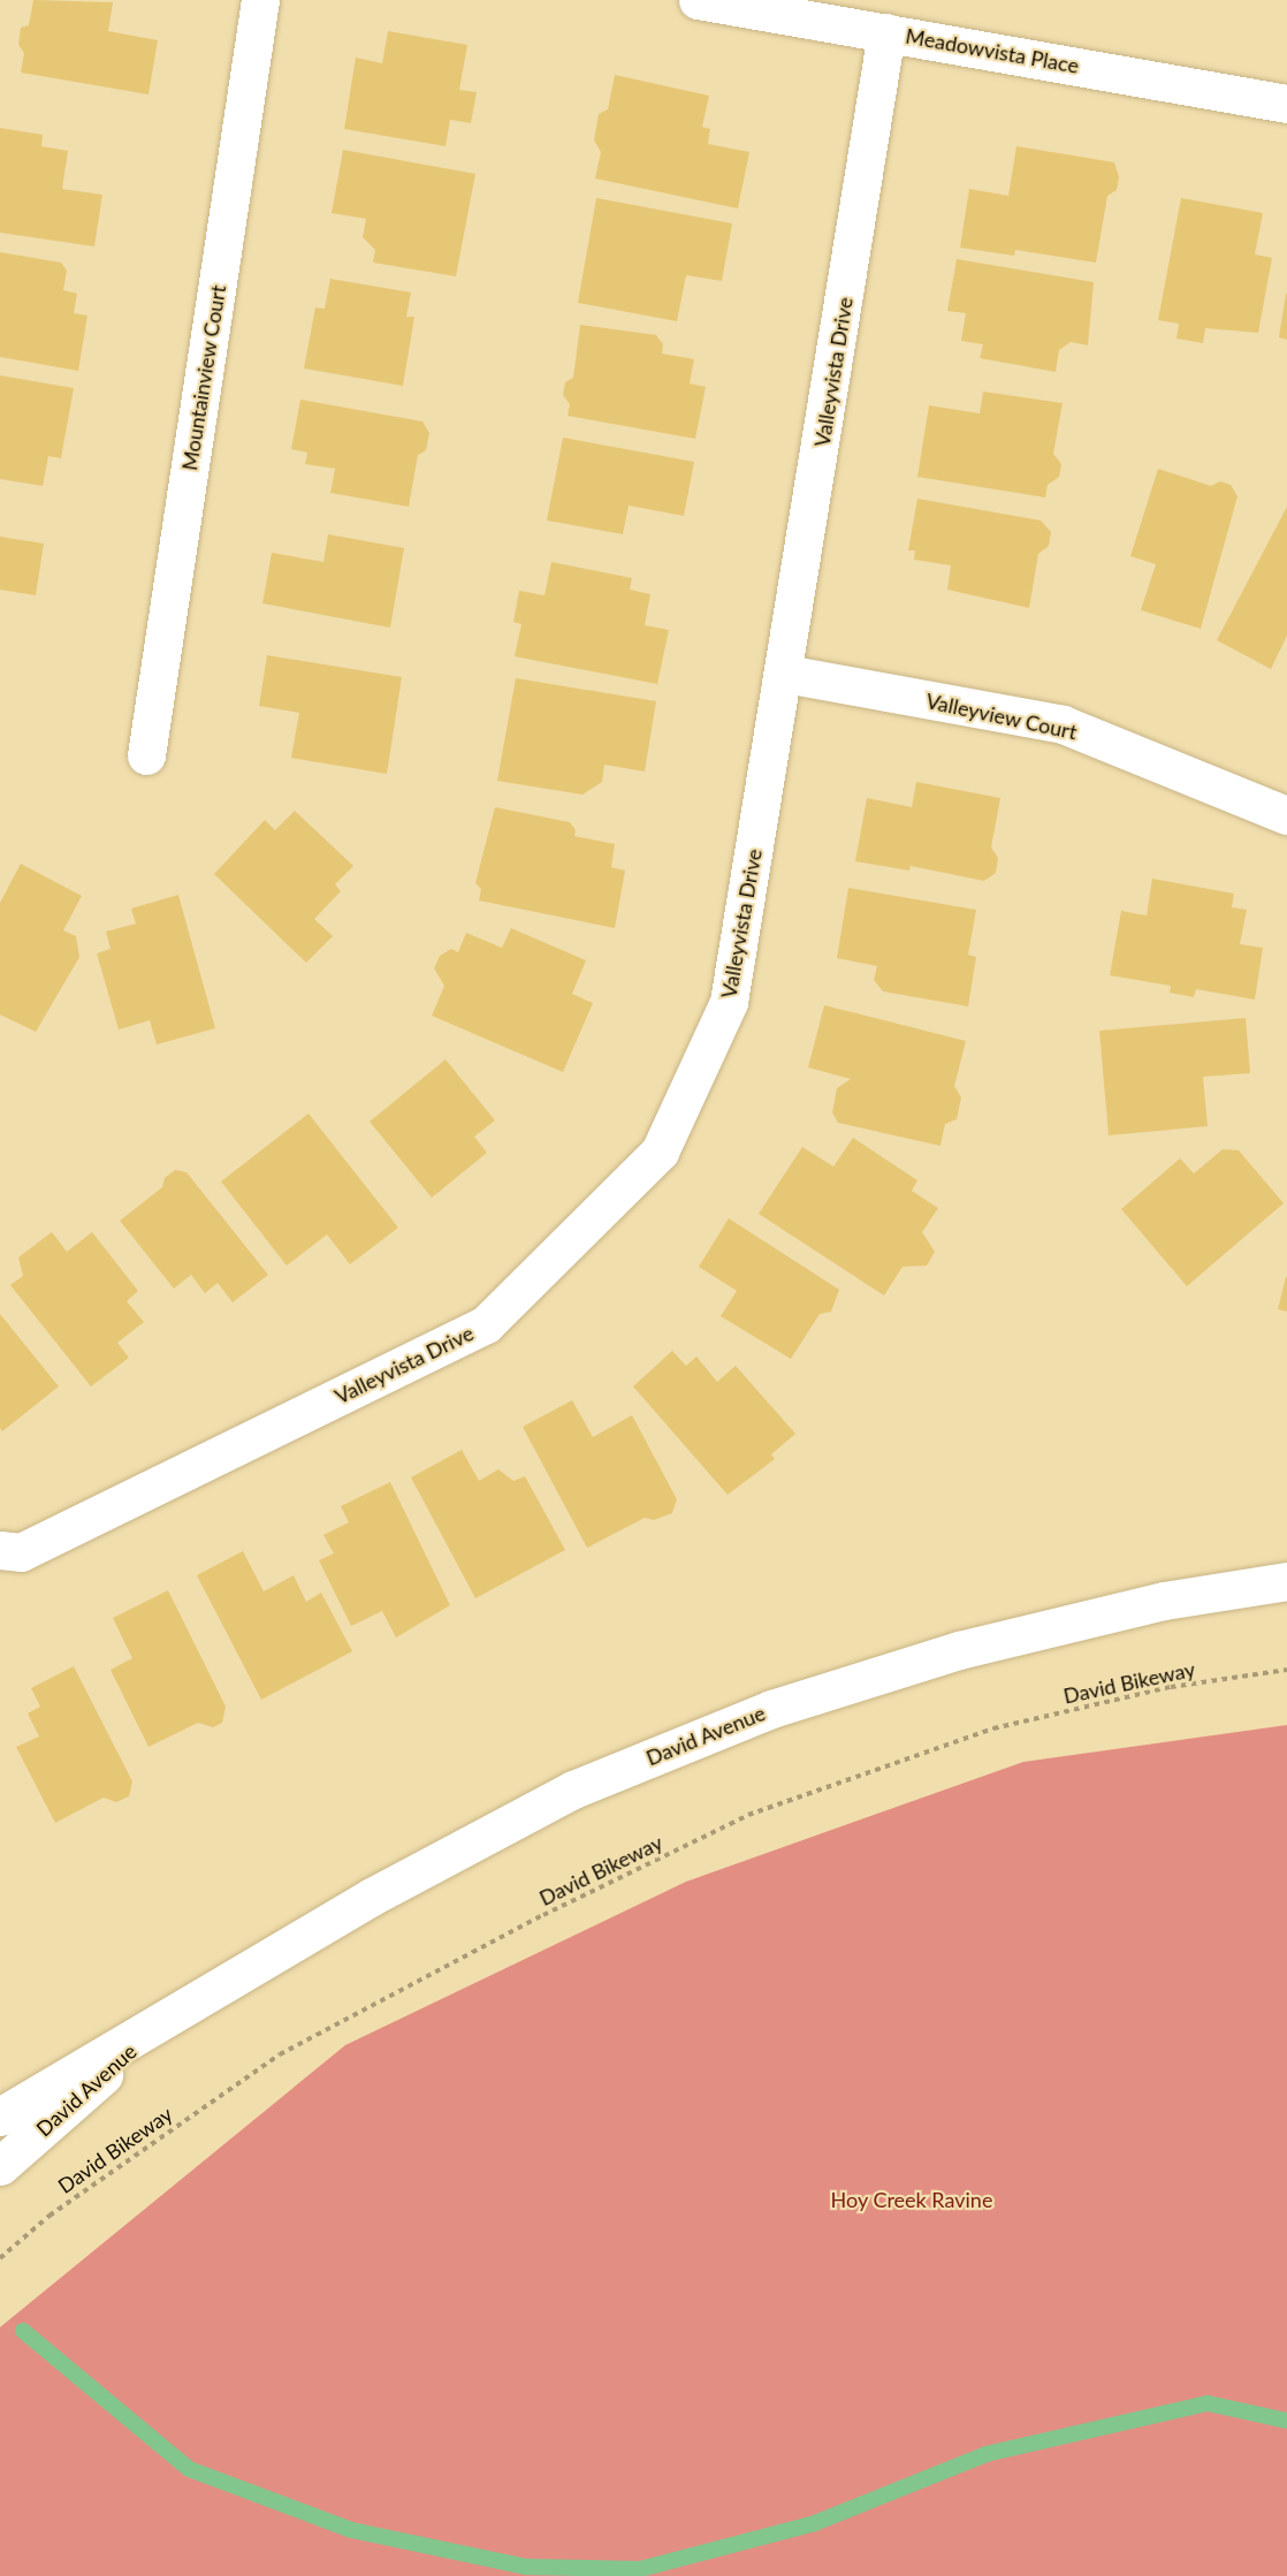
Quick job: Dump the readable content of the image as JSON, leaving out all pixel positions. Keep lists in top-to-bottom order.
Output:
{
  "streets": {
    "street": [
      "Meadowvista Place",
      "Valleyvista Drive",
      "Mountainview Court",
      "Valleyview Court",
      "David Avenue"
    ],
    "path": ["David Bikeway"]
  },
  "crossings": [
    ["Meadowvista Place", "Valleyvista Drive"],
    ["Valleyvista Drive", "Valleyview Court"]
  ],
  "parks": ["Hoy Creek Ravine"]
}
